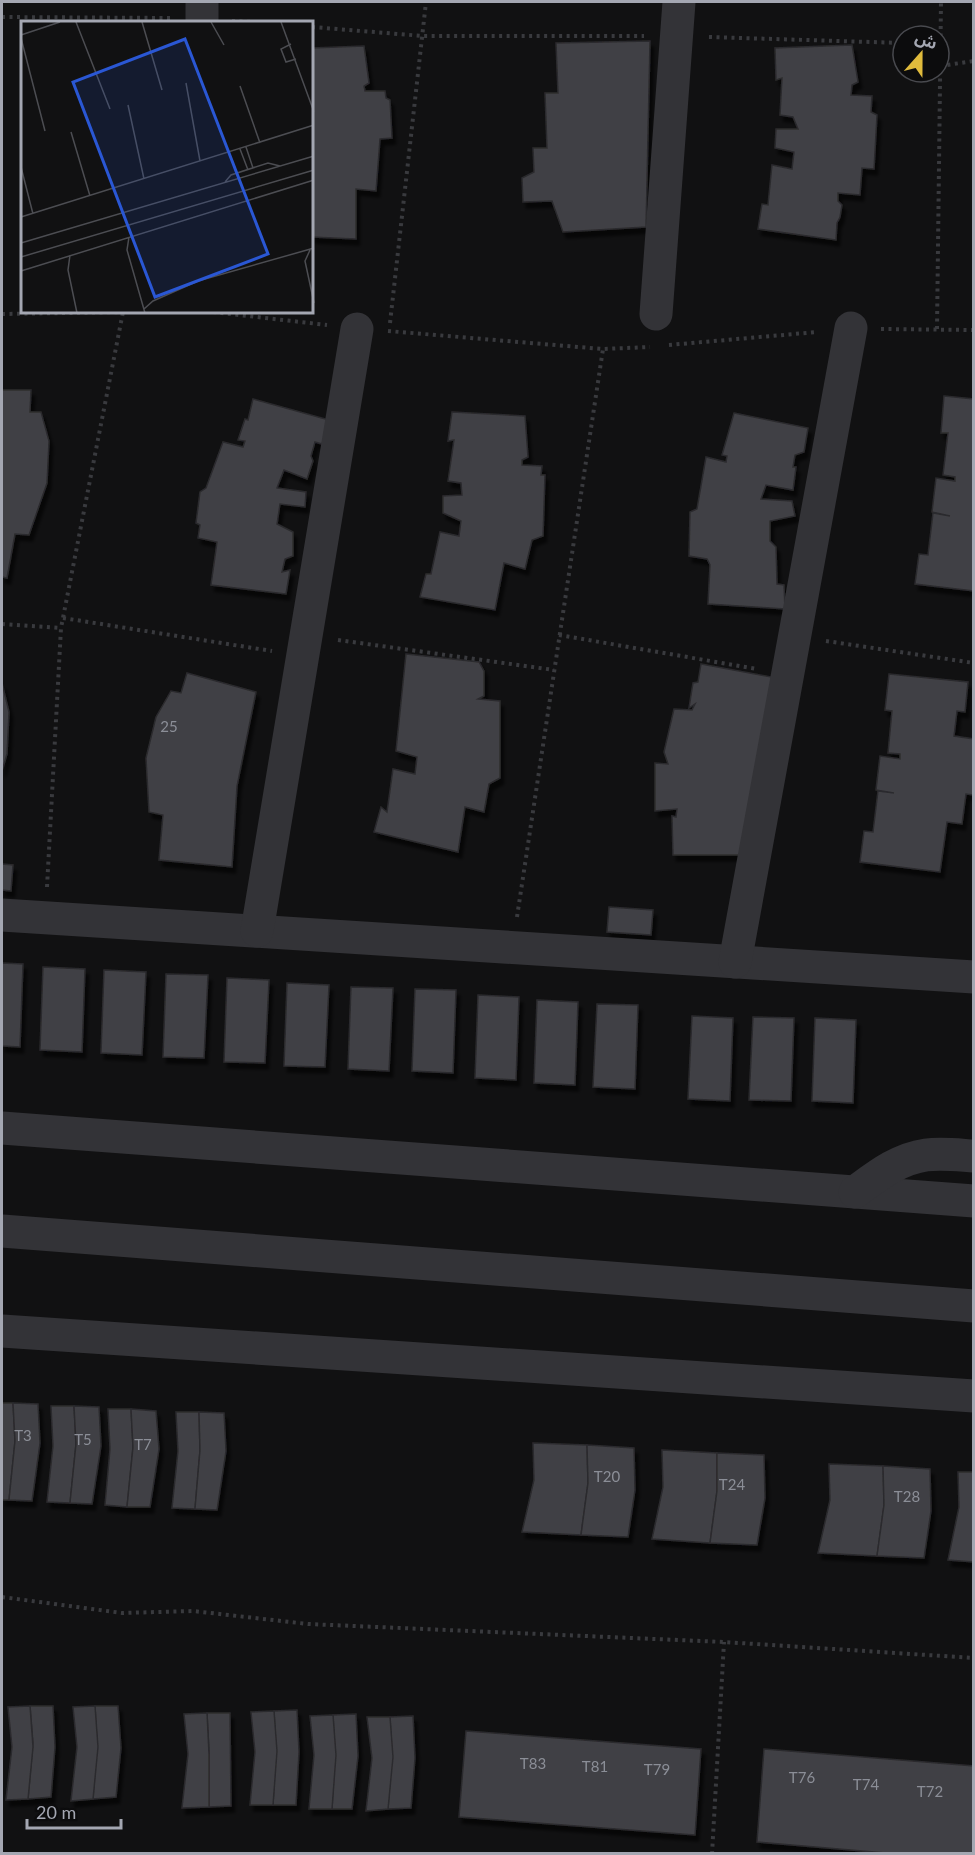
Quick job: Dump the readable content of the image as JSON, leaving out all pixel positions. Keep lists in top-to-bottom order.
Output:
{
  "house_numbers": [
    "25",
    "T3",
    "T5",
    "T7",
    "T20",
    "T24",
    "T28",
    "T83",
    "T81",
    "T79",
    "T76",
    "T74",
    "T72"
  ],
  "scale_bar": "20 m",
  "north": "top"
}
